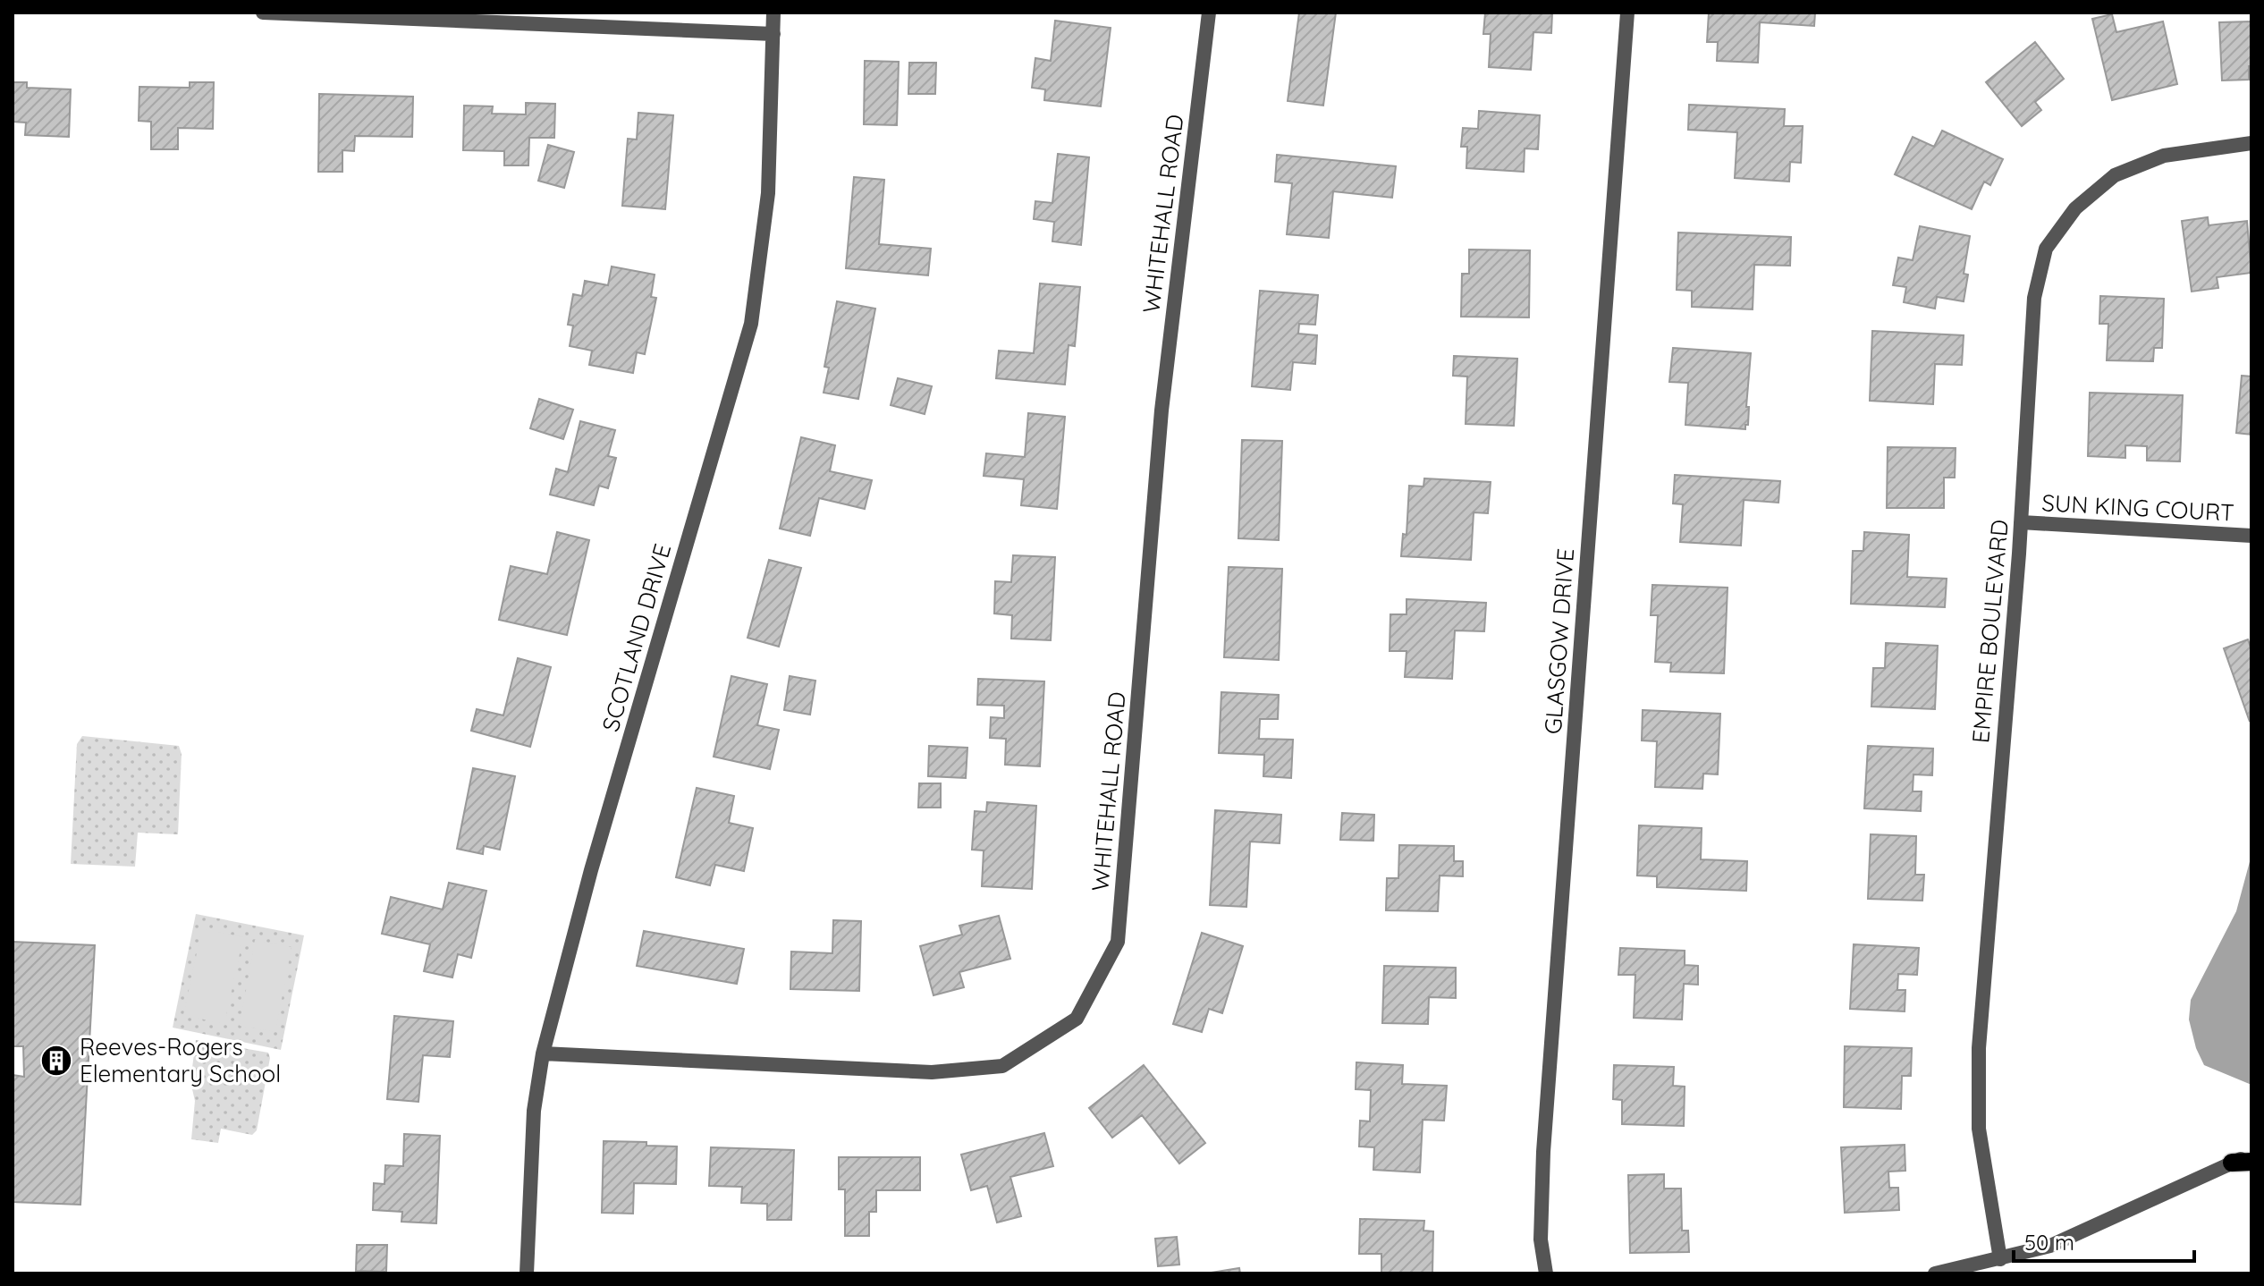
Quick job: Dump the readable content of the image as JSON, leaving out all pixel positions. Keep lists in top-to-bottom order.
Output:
{
  "streets": {
    "street": [
      "WHITEHALL ROAD",
      "SUN KING COURT",
      "EMPIRE BOULEVARD",
      "SCOTLAND DRIVE",
      "GLASGOW DRIVE"
    ]
  },
  "crossings": [
    ["WHITEHALL ROAD", "SCOTLAND DRIVE"],
    ["SUN KING COURT", "EMPIRE BOULEVARD"]
  ],
  "places": {
    "building": ["Reeves-Rogers Elementary School"]
  },
  "scale_bar": "50 m"
}
